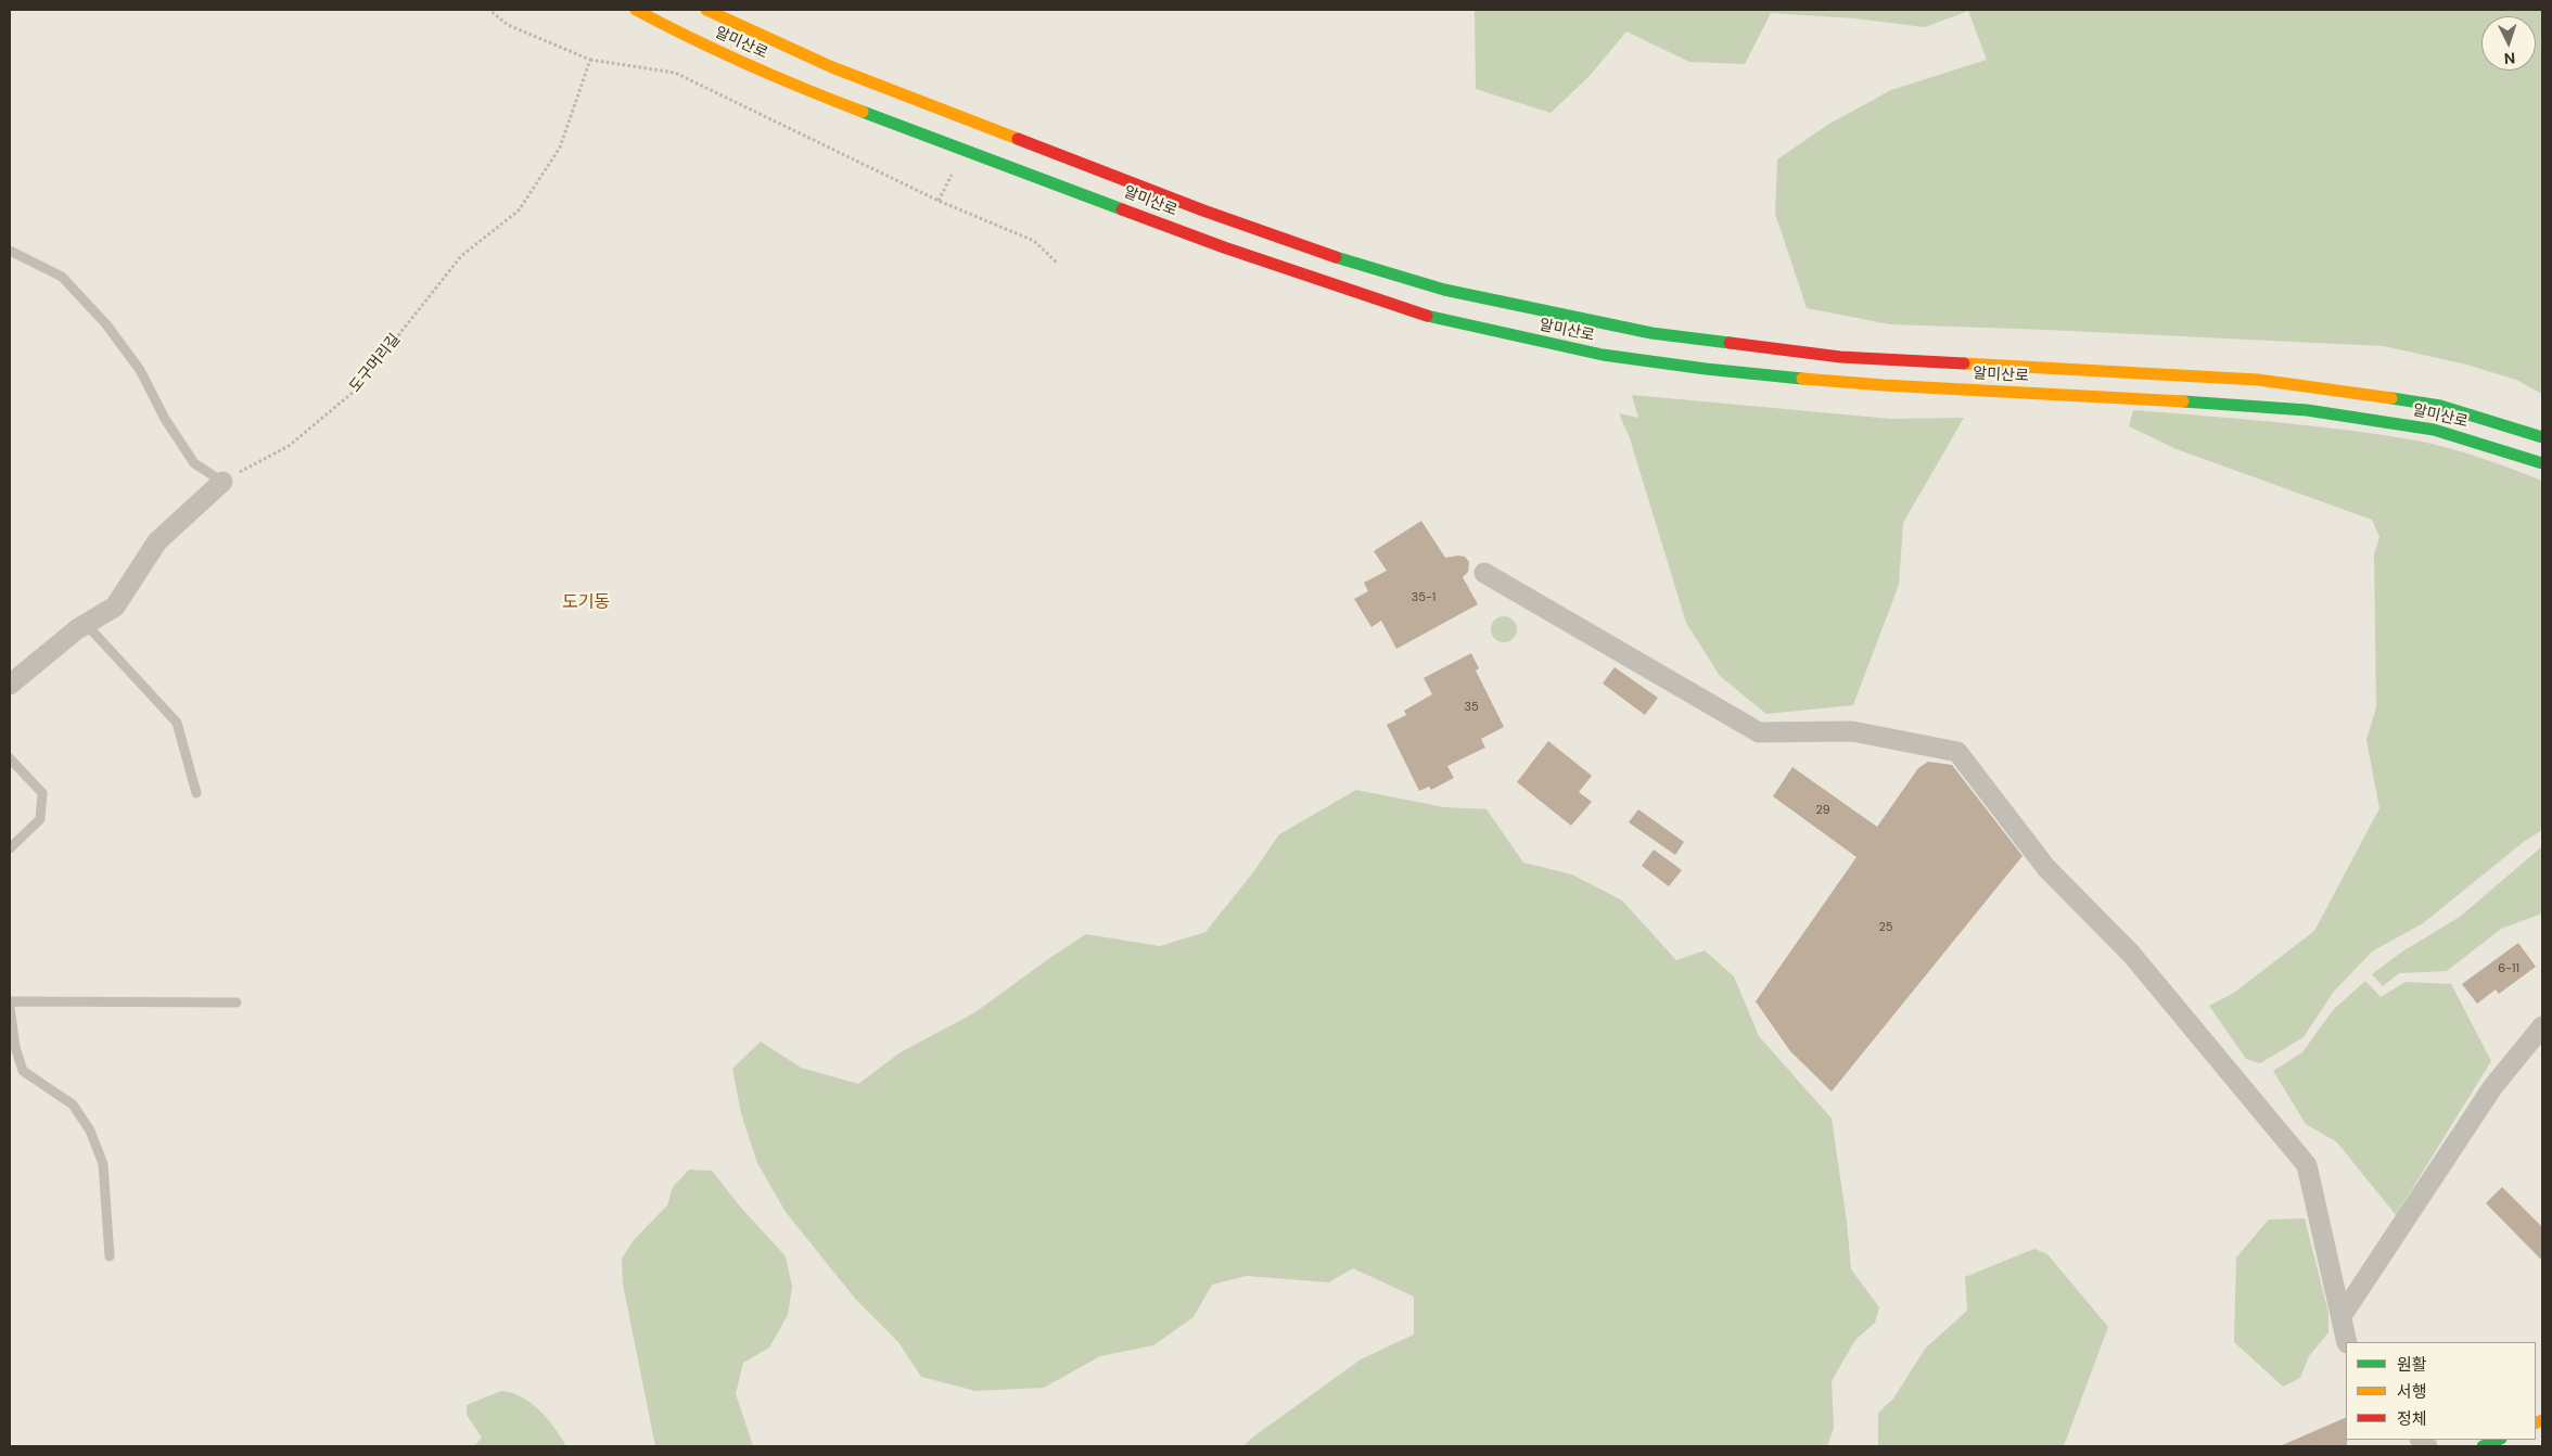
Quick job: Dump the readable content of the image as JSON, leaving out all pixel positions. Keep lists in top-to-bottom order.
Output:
{
  "streets": {
    "main road": ["알미산로"],
    "path": ["도구머리길"]
  },
  "districts": ["도기동"],
  "house_numbers": [
    "35-1",
    "35",
    "29",
    "25",
    "6-11"
  ],
  "legend": ["원활", "서행", "정체"],
  "north": "bottom"
}
